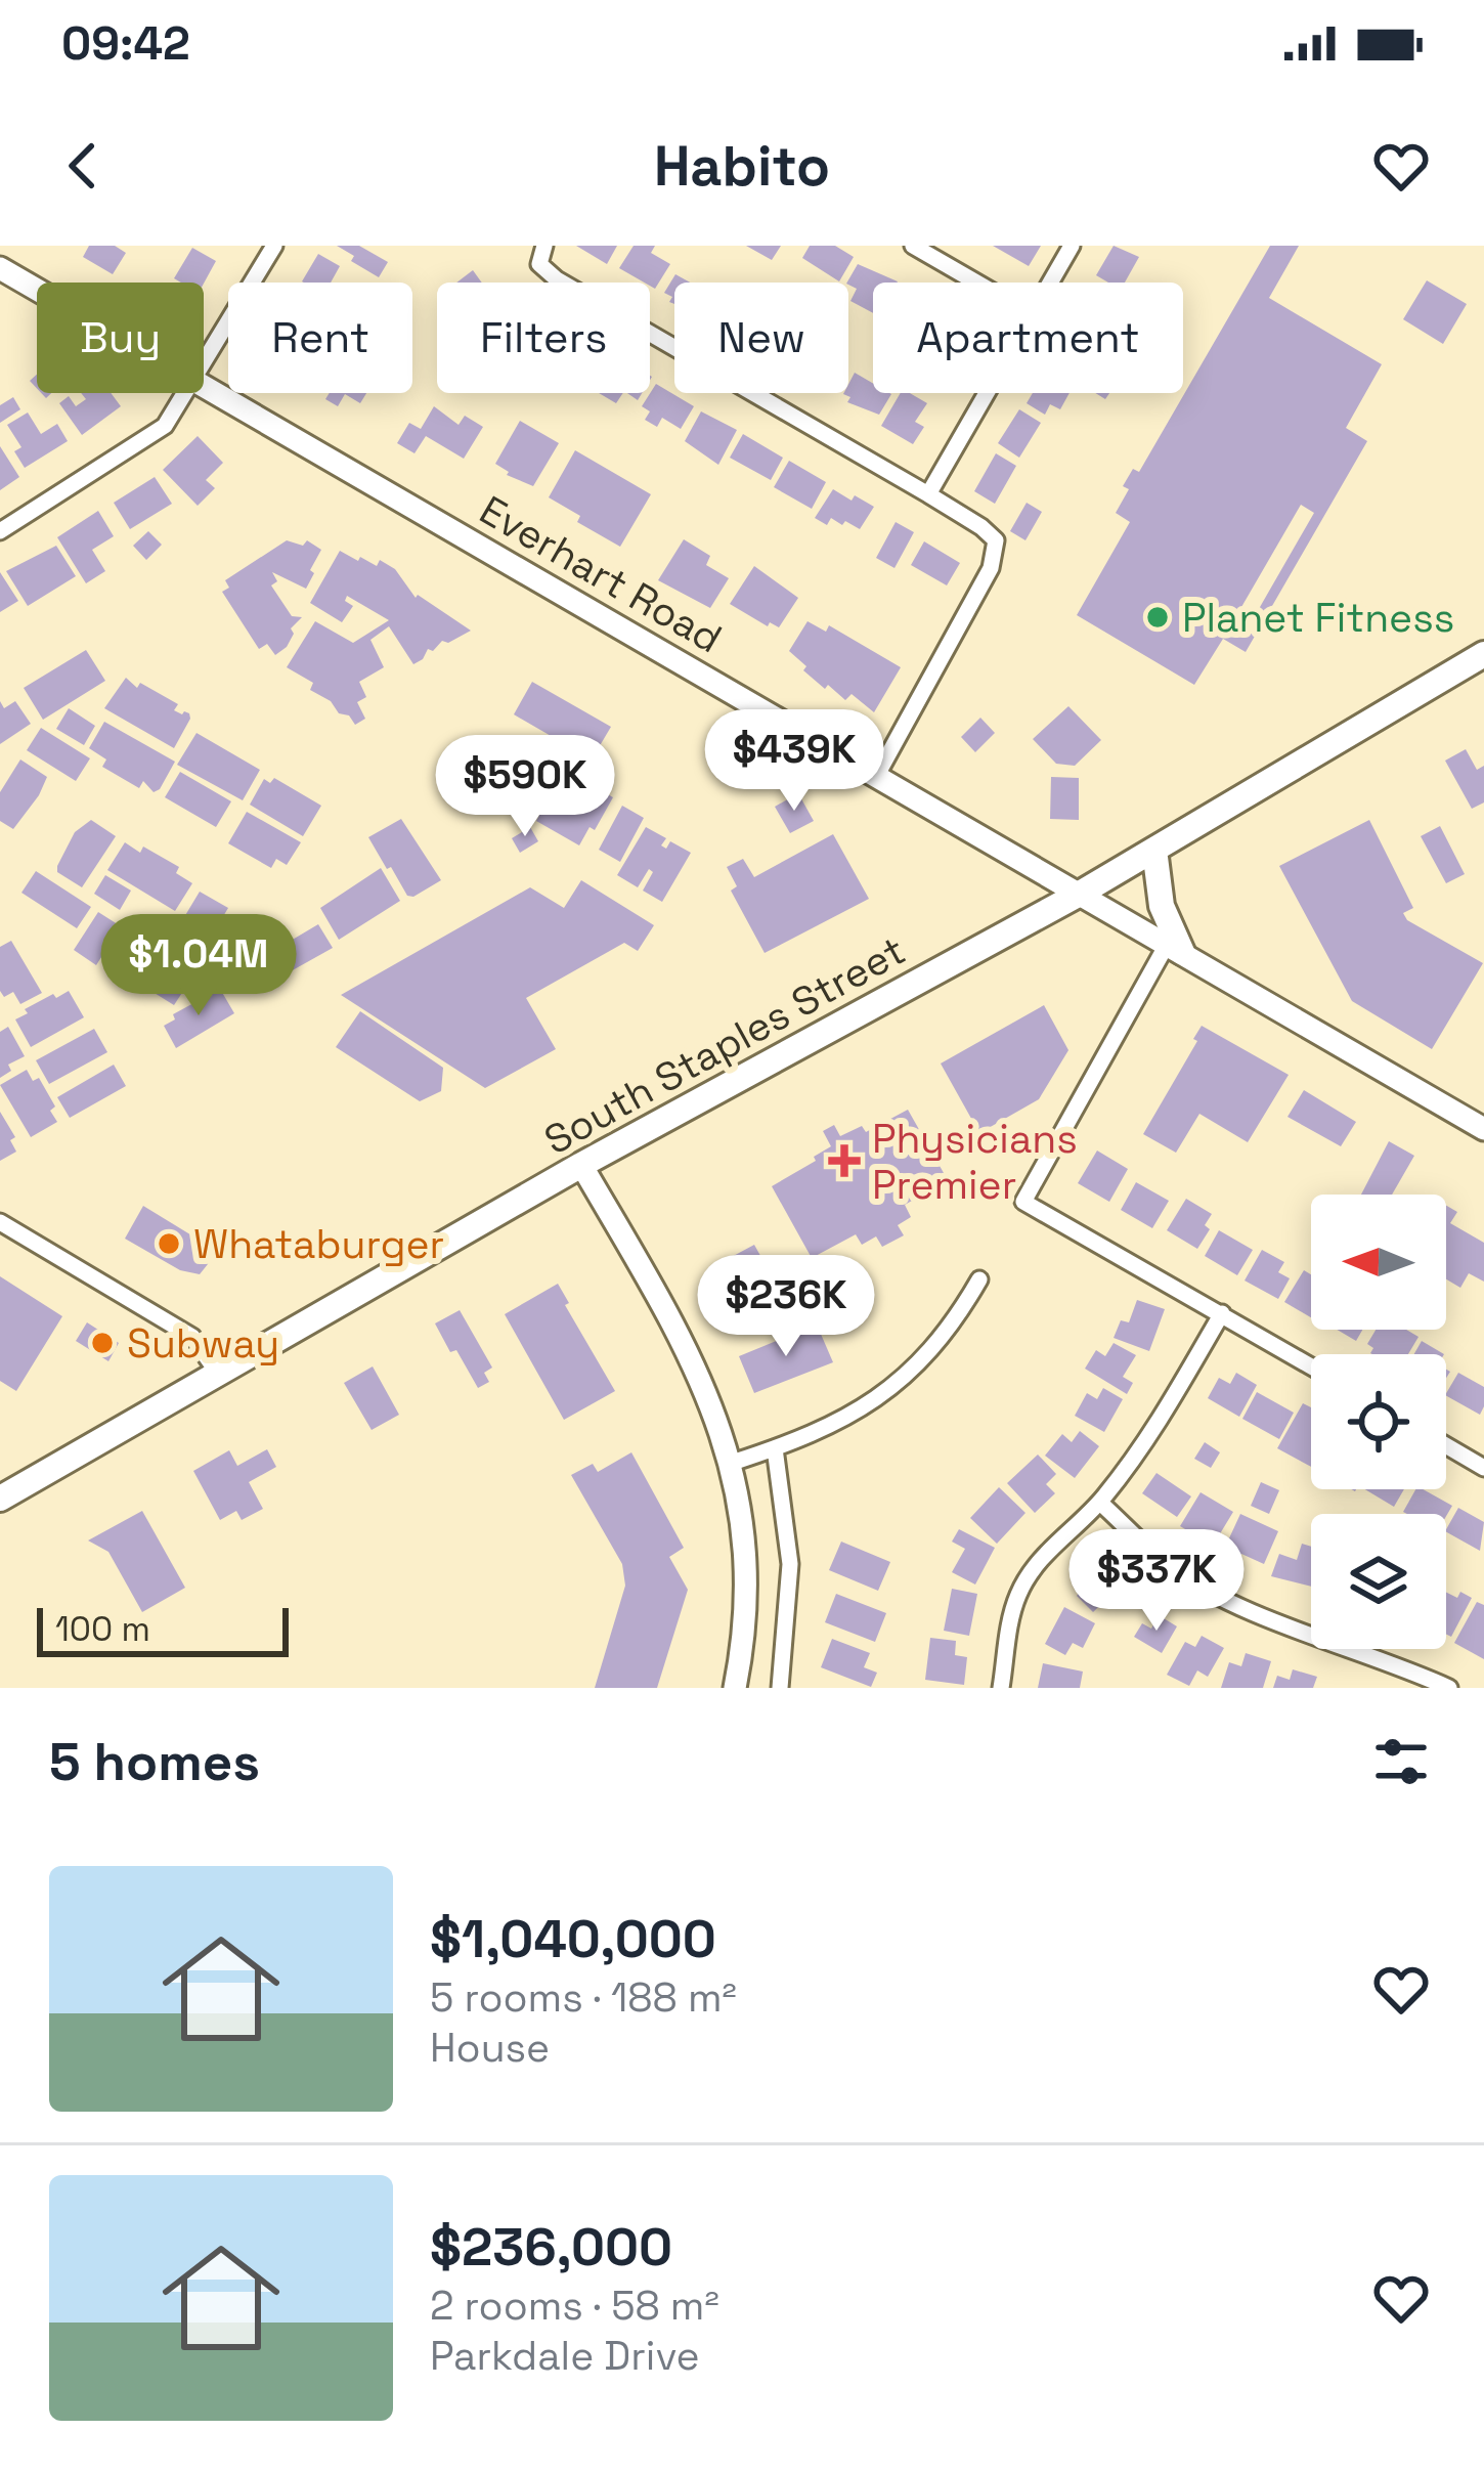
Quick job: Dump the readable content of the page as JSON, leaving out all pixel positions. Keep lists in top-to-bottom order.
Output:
{
  "streets": {
    "main road": ["Everhart Road", "South Staples Street"]
  },
  "crossings": [
    ["Everhart Road", "South Staples Street"]
  ],
  "places": {
    "other": ["Planet Fitness", "Whataburger", "Subway"],
    "health": ["Physicians Premier"]
  },
  "scale_bar": "100 m",
  "north": "left",
  "page": {
    "status": "09:42",
    "header": "Habito",
    "chip": [
      "Buy",
      "Rent",
      "Filters",
      "New",
      "Apartment"
    ],
    "price": [
      "$439K",
      "$590K",
      "$1.04M",
      "$236K",
      "$337K"
    ],
    "scale": "100 m",
    "heading": "5 homes",
    "list": [
      {
        "name": "$1,040,000",
        "note": "5 rooms · 188 m² · House"
      },
      {
        "name": "$236,000",
        "note": "2 rooms · 58 m² · Parkdale Drive"
      }
    ]
  }
}
